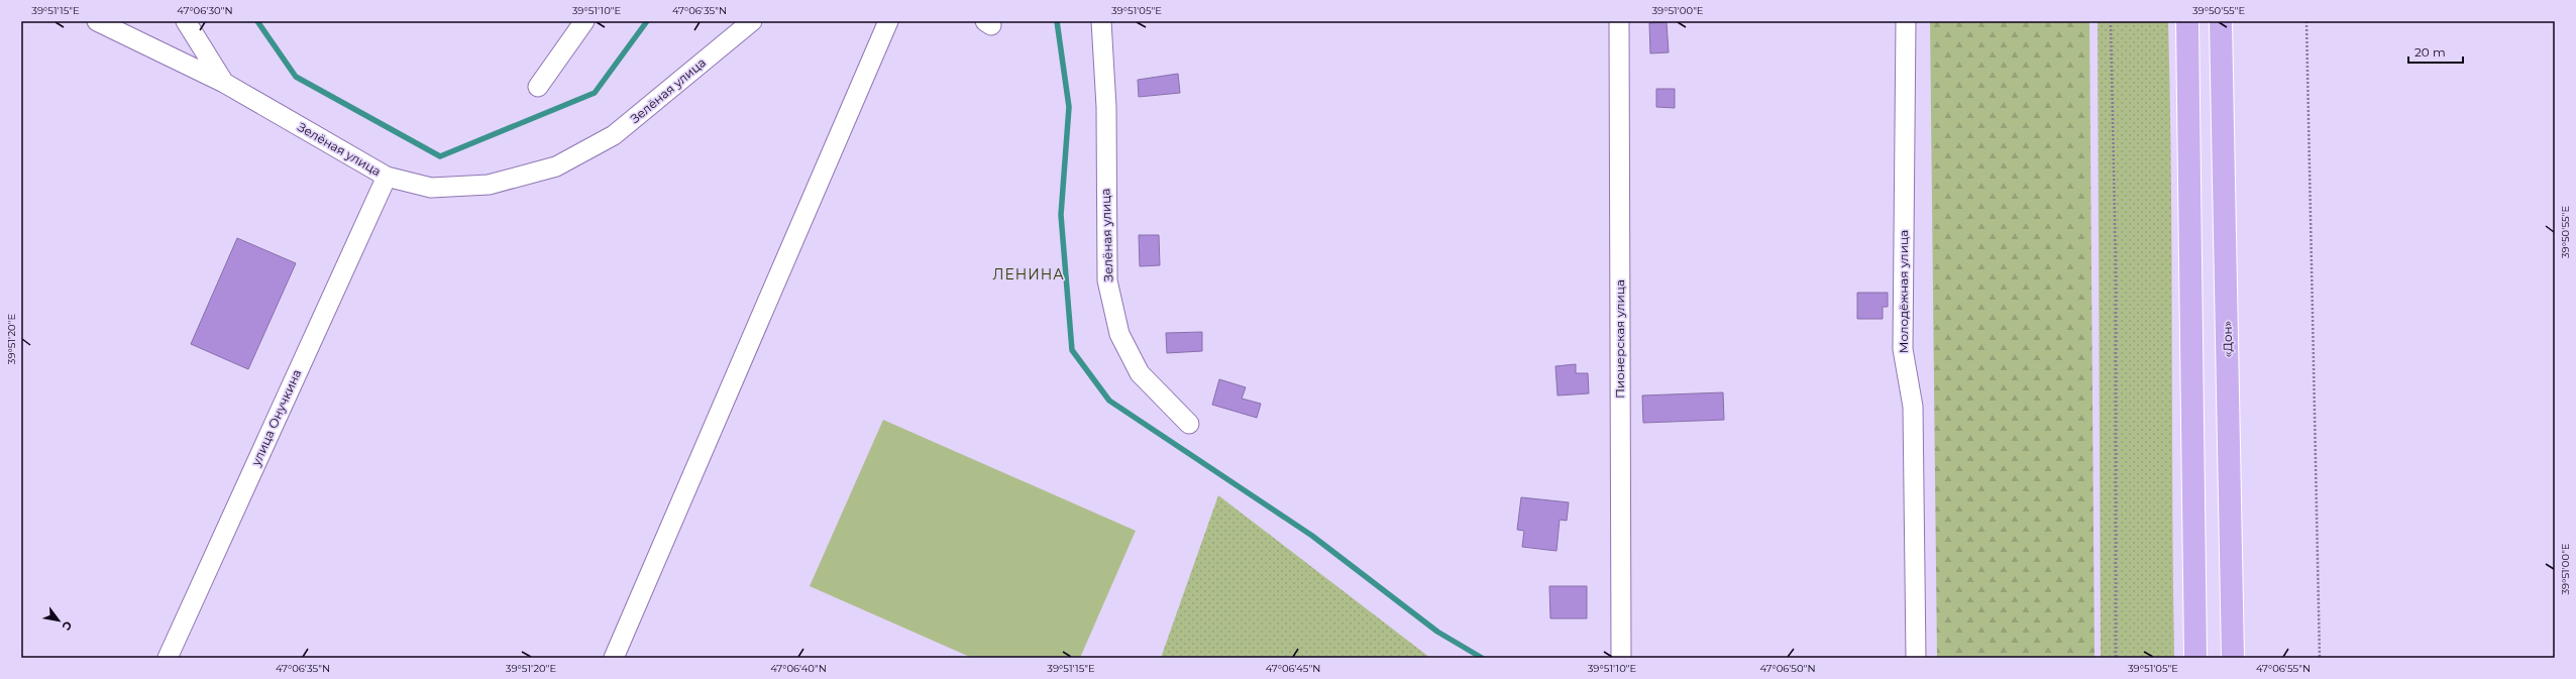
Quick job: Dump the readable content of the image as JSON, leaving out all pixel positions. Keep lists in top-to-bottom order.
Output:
{
  "streets": {
    "highway": ["«Дон»"],
    "street": [
      "Зелёная улица",
      "Молодёжная улица",
      "Пионерская улица",
      "улица Онучкина"
    ]
  },
  "crossings": [
    ["Зелёная улица", "улица Онучкина"]
  ],
  "districts": ["ЛЕНИНА"],
  "scale_bar": "20 m",
  "north": "bottom right",
  "coordinates": [
    "39°51'15\"E",
    "47°06'30\"N",
    "39°51'10\"E",
    "47°06'35\"N",
    "39°51'05\"E",
    "39°51'00\"E",
    "39°50'55\"E",
    "39°51'20\"E",
    "47°06'40\"N",
    "47°06'45\"N",
    "47°06'50\"N",
    "47°06'55\"N"
  ]
}
